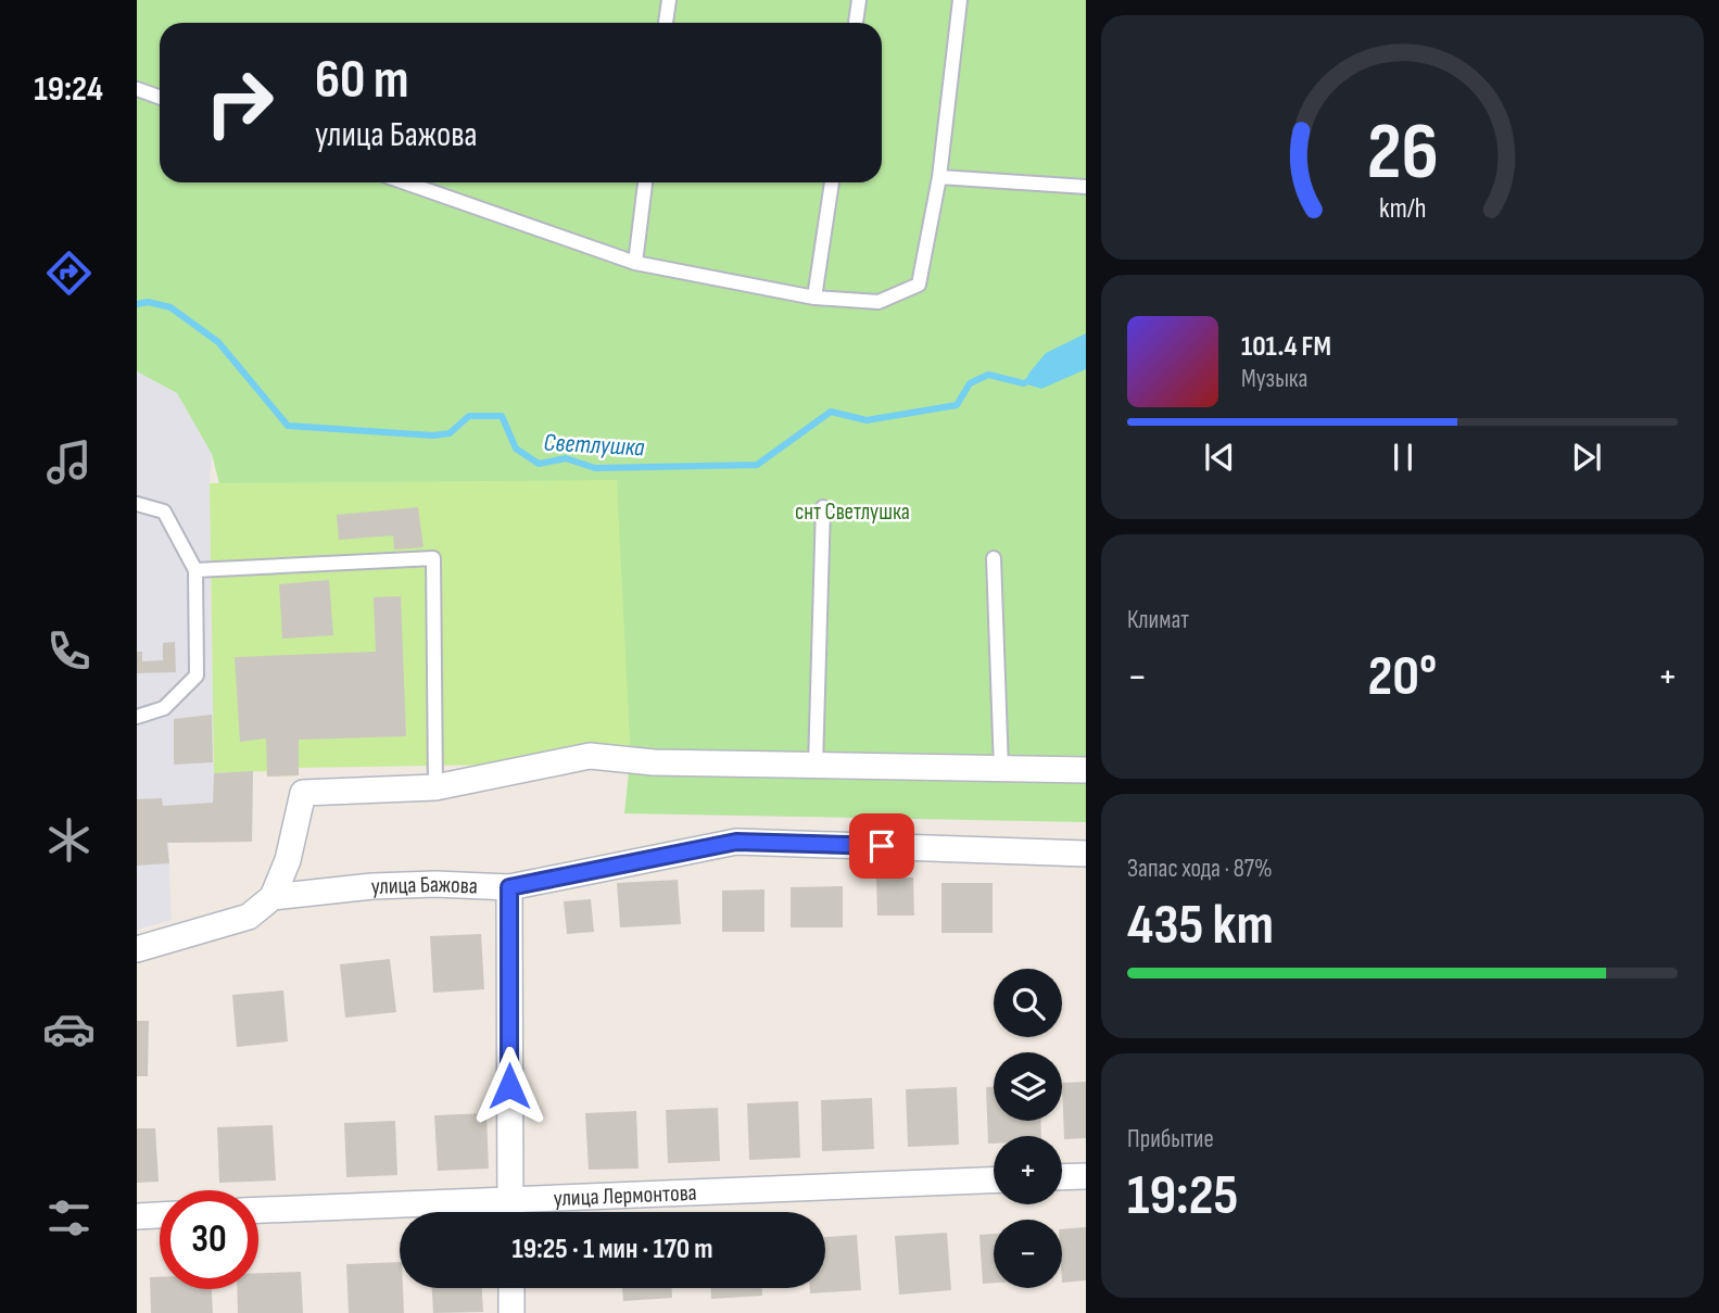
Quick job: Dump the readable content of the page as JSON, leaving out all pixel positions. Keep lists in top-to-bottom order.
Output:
{
  "streets": {
    "street": ["улица Бажова", "улица Лермонтова"]
  },
  "water": ["Светлушка"],
  "parks": ["снт Светлушка"],
  "page": {
    "tabs": "19:24",
    "turn": ["60 m", "улица Бажова"],
    "song": ["101.4 FM", "Музыка"],
    "tile": [
      "Климат",
      ["Запас хода · 87%", "435 km"],
      ["Прибытие", "19:25"]
    ],
    "heat": ["−", "20°", "+"],
    "map_buttons": ["+", "−"],
    "limit": "30",
    "trip": "19:25 · 1 мин · 170 m",
    "gauge": ["26", "km/h"]
  }
}
